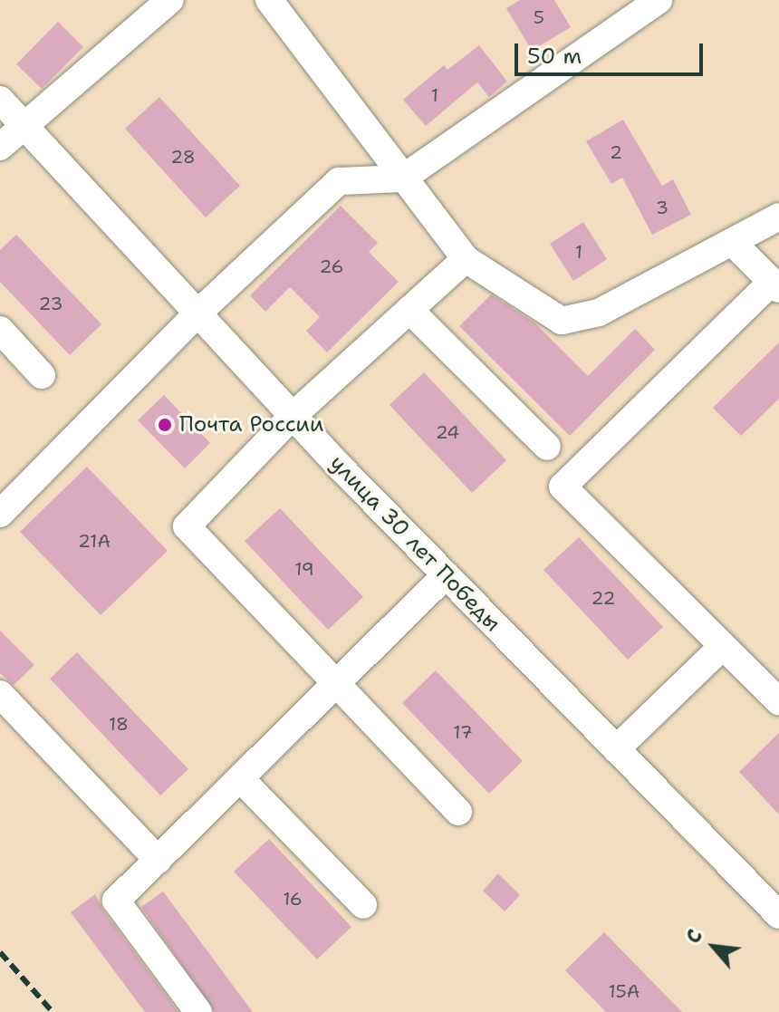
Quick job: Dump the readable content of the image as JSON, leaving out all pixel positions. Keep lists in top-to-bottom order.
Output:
{
  "streets": {
    "street": ["улица 30 лет Победы"]
  },
  "places": ["Почта России"],
  "house_numbers": [
    "5",
    "1",
    "2",
    "28",
    "3",
    "1",
    "26",
    "23",
    "24",
    "21А",
    "19",
    "22",
    "18",
    "17",
    "16",
    "15А"
  ],
  "scale_bar": "50 m",
  "north": "top left"
}
